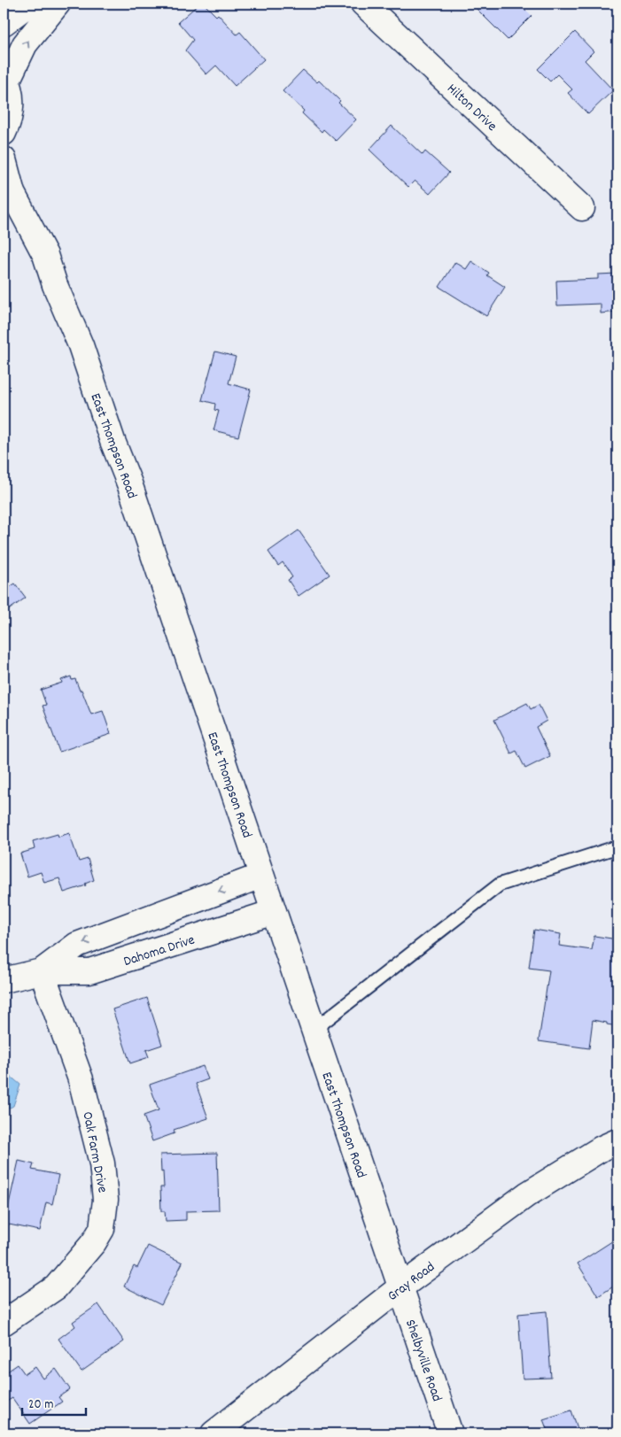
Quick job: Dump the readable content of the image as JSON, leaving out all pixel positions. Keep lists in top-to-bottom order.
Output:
{
  "streets": {
    "main road": [
      "Hilton Drive",
      "East Thompson Road",
      "Dahoma Drive",
      "Oak Farm Drive",
      "Gray Road",
      "Shelbyville Road"
    ]
  },
  "crossings": [
    ["East Thompson Road", "Dahoma Drive"],
    ["East Thompson Road", "Gray Road"],
    ["East Thompson Road", "Shelbyville Road"],
    ["Dahoma Drive", "Oak Farm Drive"],
    ["Gray Road", "Shelbyville Road"]
  ],
  "scale_bar": "20 m"
}
